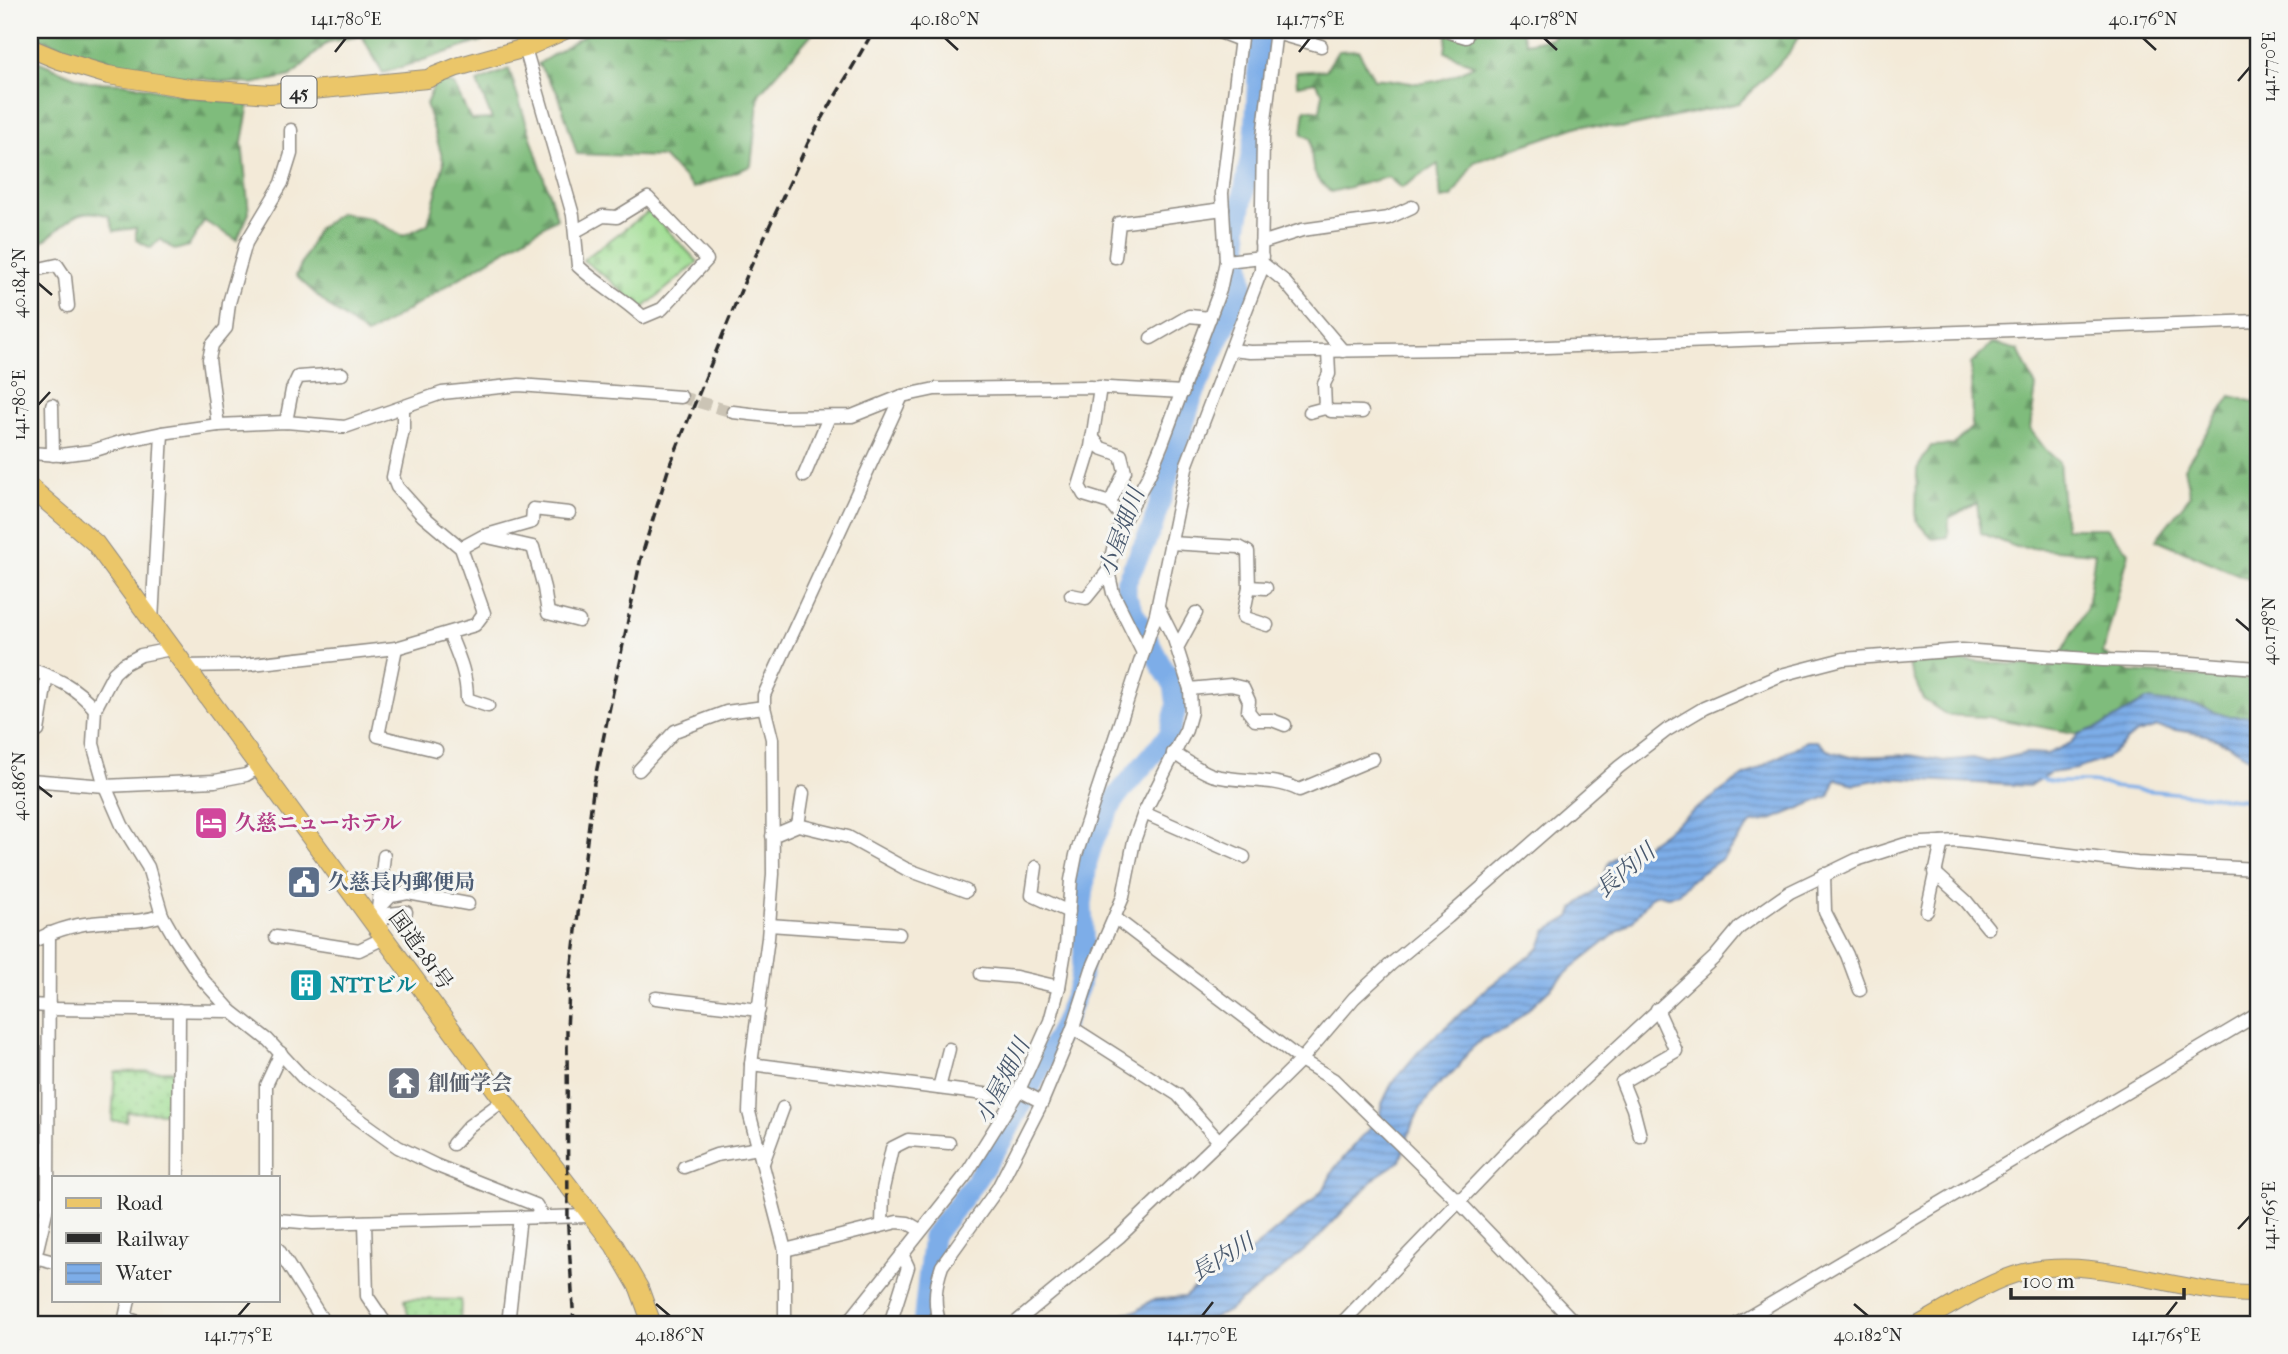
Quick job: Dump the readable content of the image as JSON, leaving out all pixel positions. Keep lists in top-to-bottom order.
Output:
{
  "streets": {
    "highway": ["45", "国道281号"]
  },
  "water": ["小屋畑川", "長内川"],
  "places": {
    "hotel": ["久慈ニューホテル"],
    "public building": ["久慈長内郵便局"],
    "building": ["NTTビル"],
    "temple": ["創価学会"]
  },
  "legend": ["Road", "Railway", "Water"],
  "scale_bar": "100 m",
  "coordinates": [
    "141.780°E",
    "40.180°N",
    "141.775°E",
    "40.178°N",
    "40.176°N",
    "141.770°E",
    "40.184°N",
    "40.186°N",
    "141.765°E",
    "40.182°N"
  ]
}
